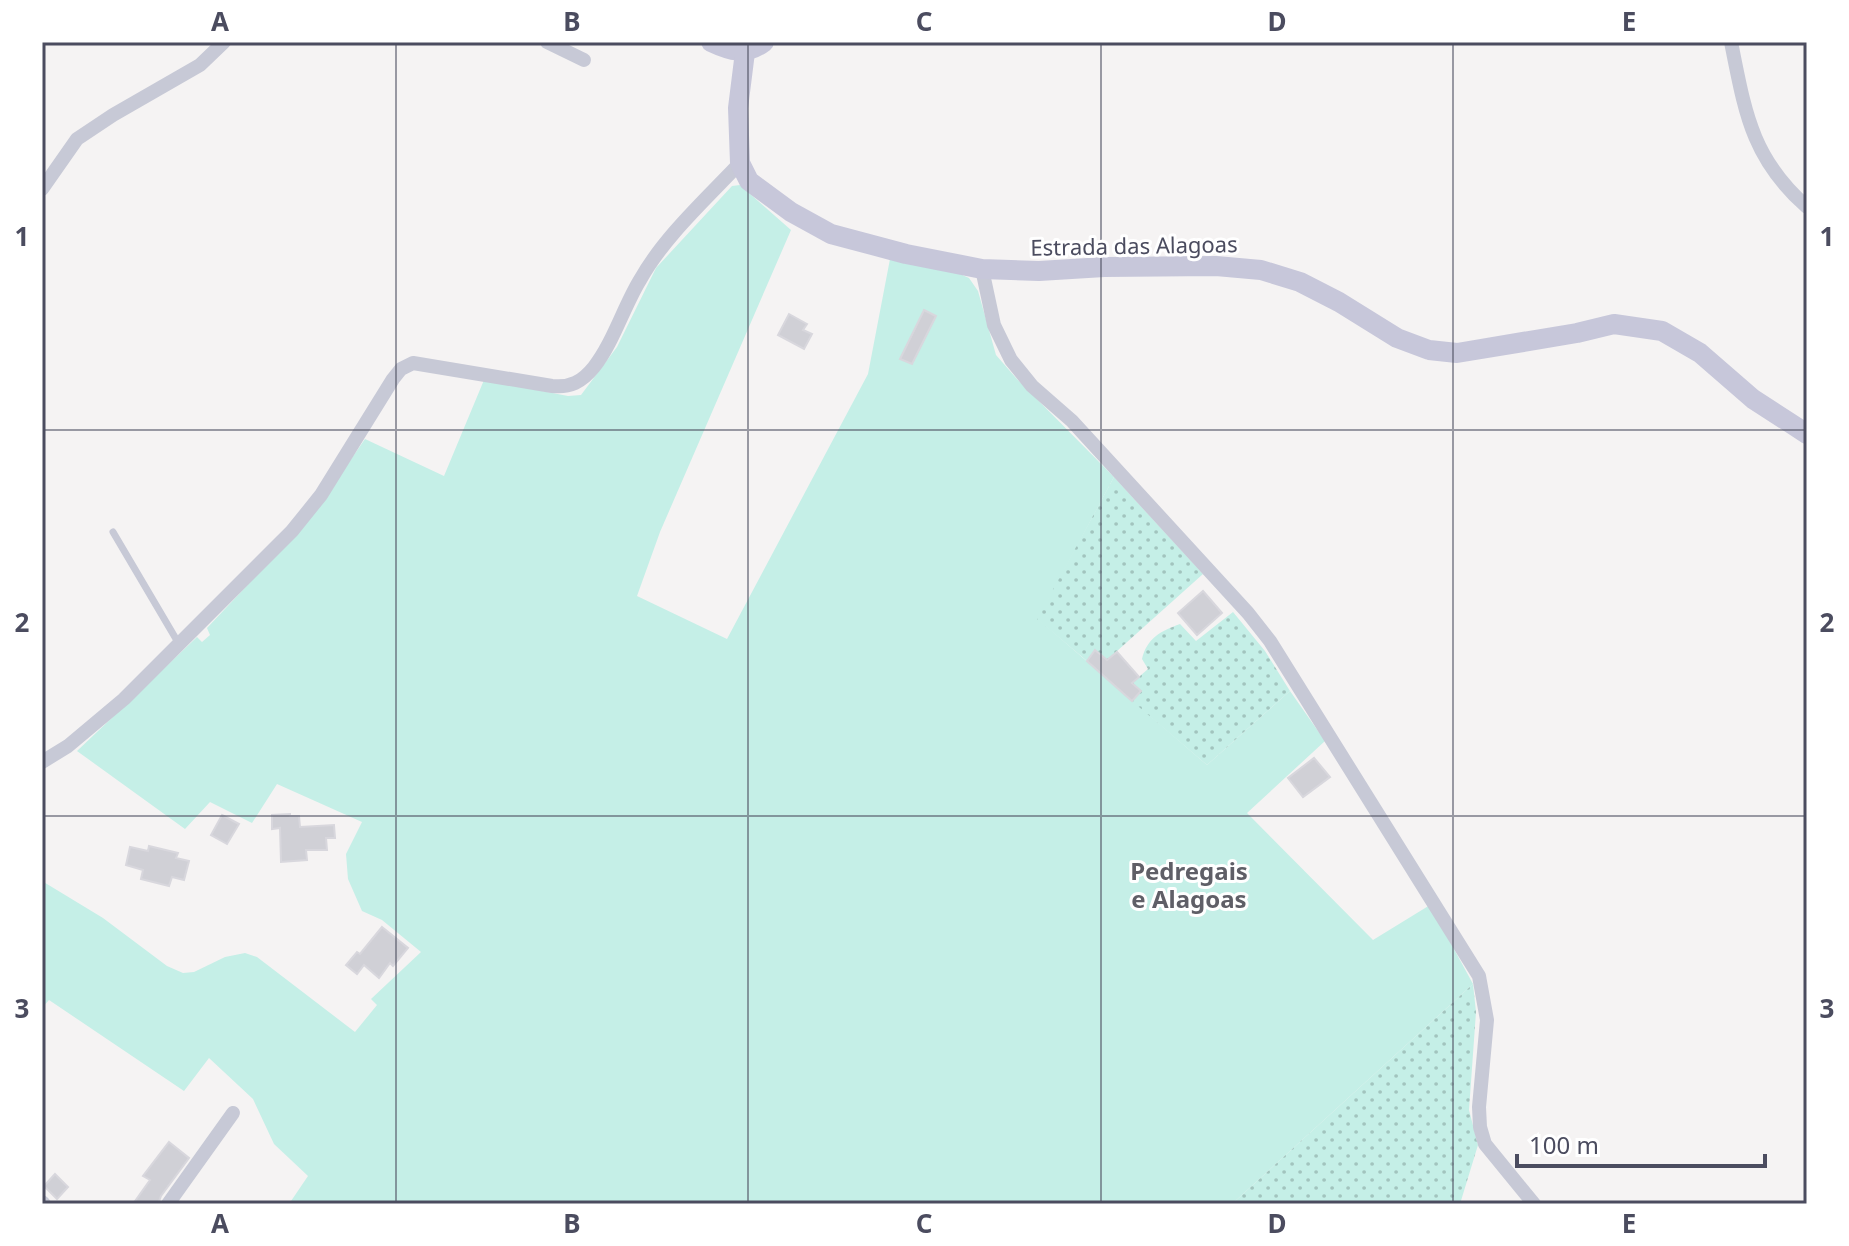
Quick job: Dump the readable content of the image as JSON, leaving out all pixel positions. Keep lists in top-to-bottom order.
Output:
{
  "streets": {
    "street": ["Estrada das Alagoas"]
  },
  "districts": ["Pedregais e Alagoas"],
  "scale_bar": "100 m",
  "grid": {
    "columns": [
      "A",
      "B",
      "C",
      "D",
      "E"
    ],
    "rows": ["1", "2", "3"]
  }
}
